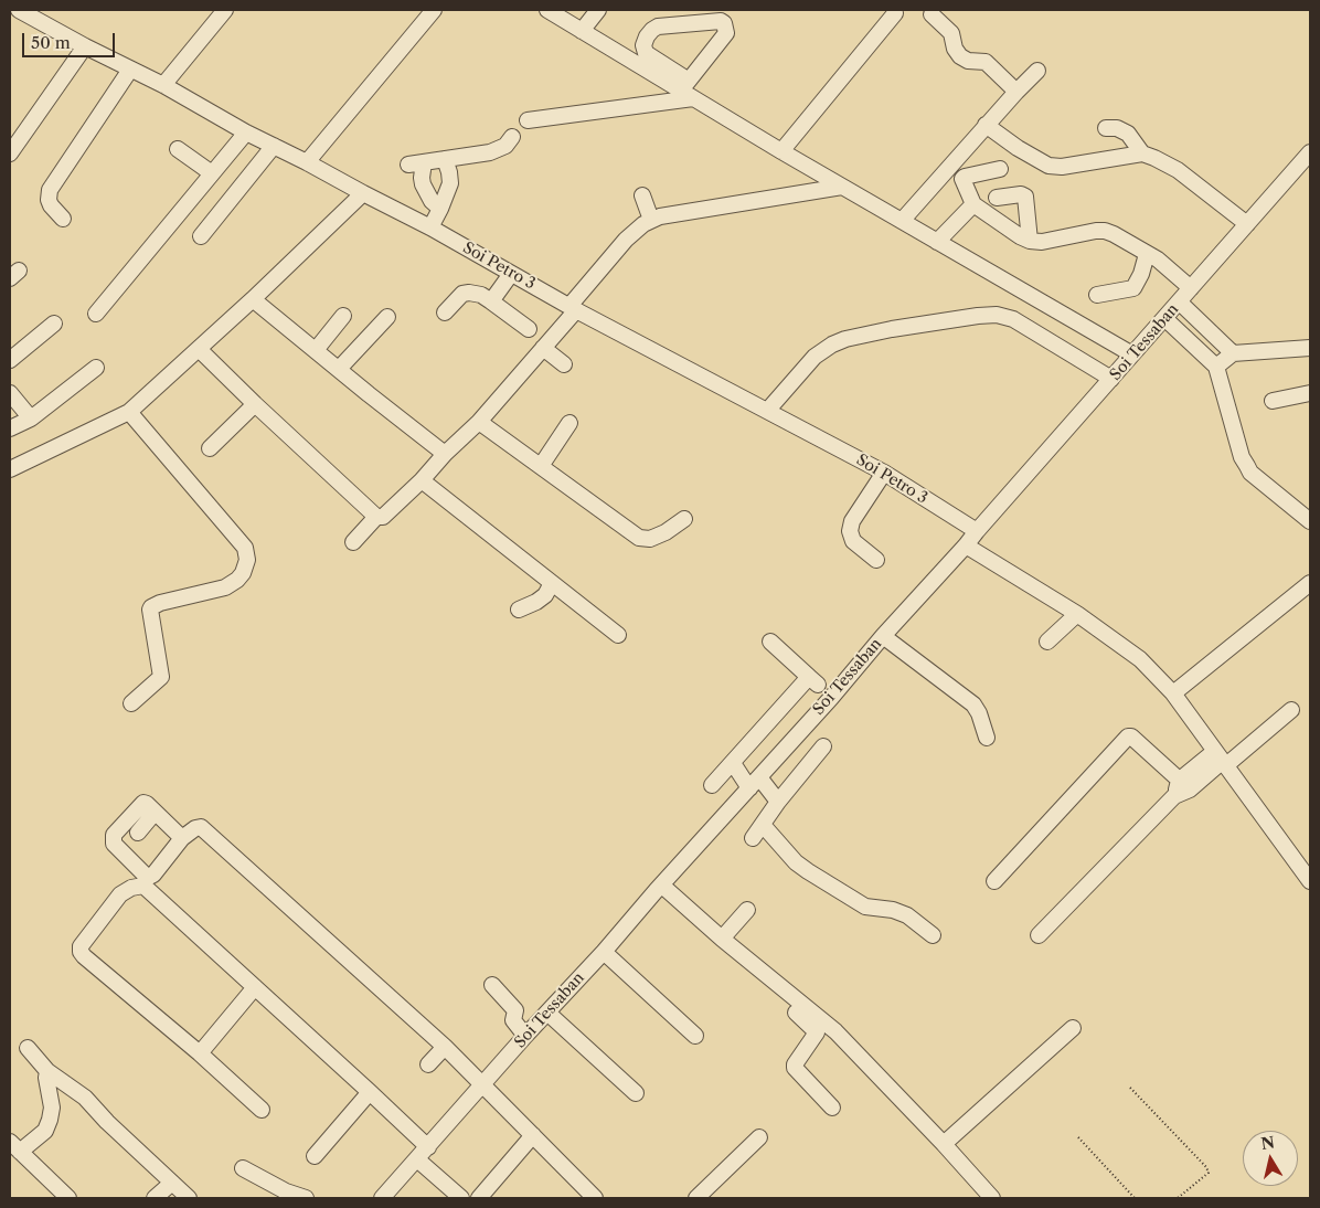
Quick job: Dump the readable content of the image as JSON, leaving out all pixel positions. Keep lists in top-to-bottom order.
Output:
{
  "streets": {
    "street": ["Soi Petro 3", "Soi Tessaban"]
  },
  "crossings": [
    ["Soi Petro 3", "Soi Tessaban"]
  ],
  "scale_bar": "50 m",
  "north": "top"
}
